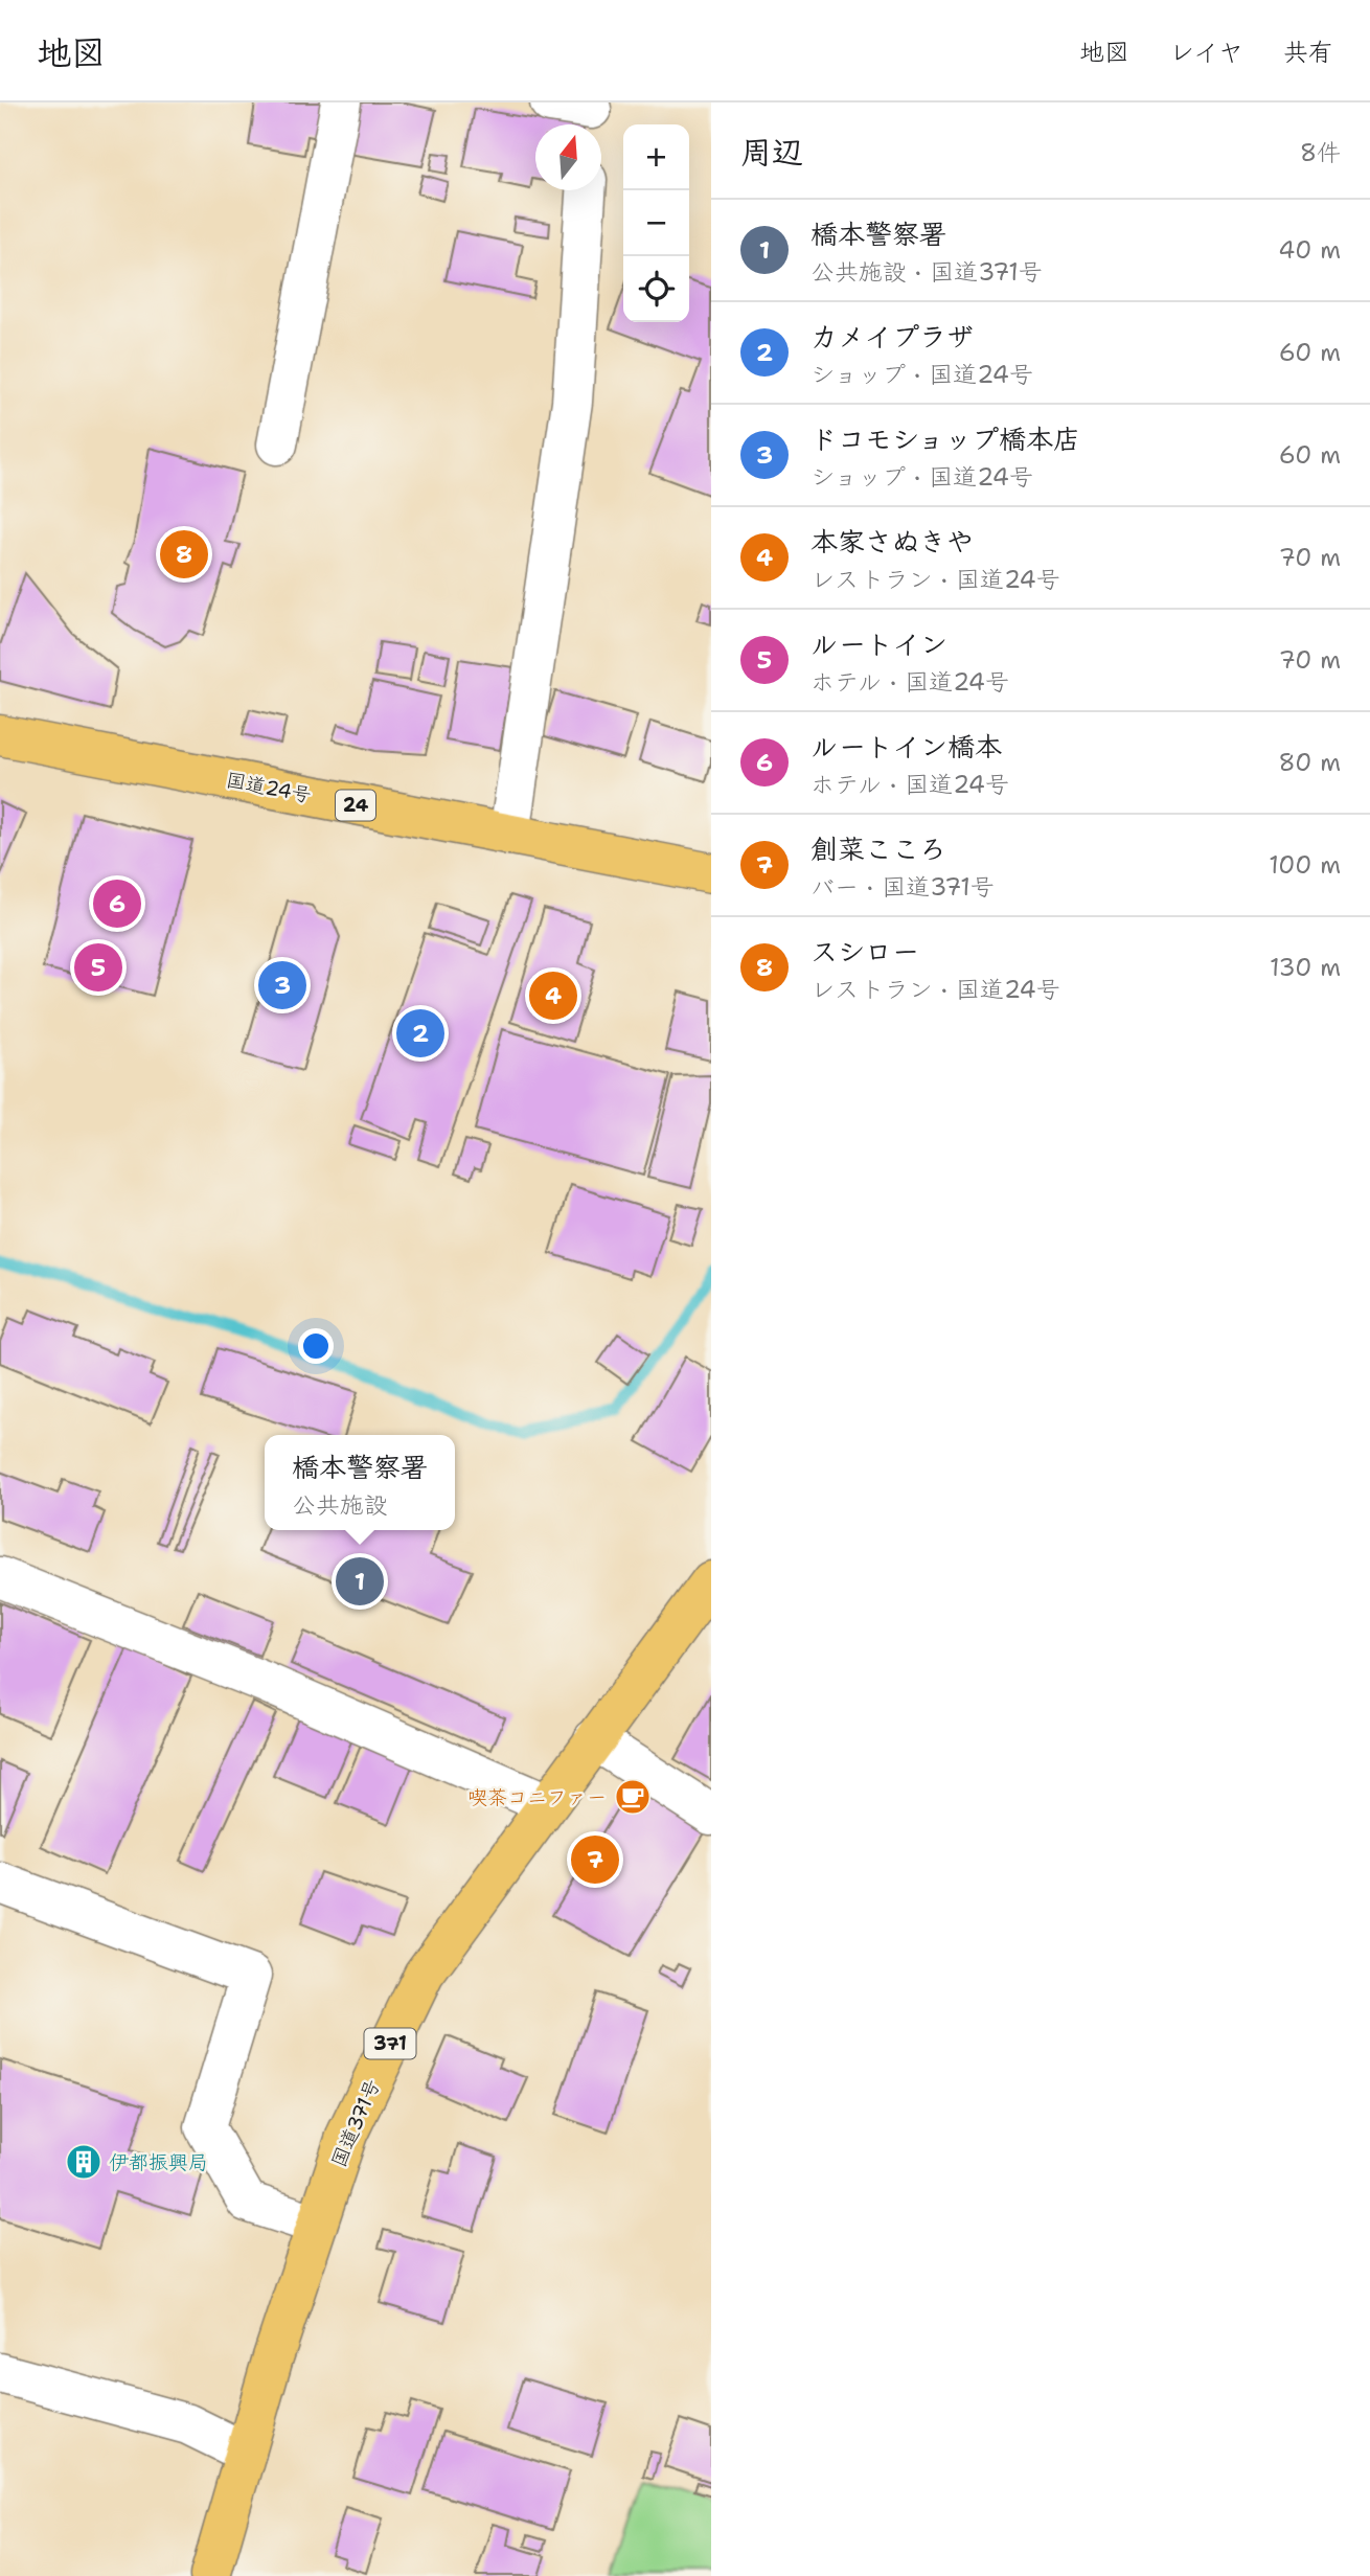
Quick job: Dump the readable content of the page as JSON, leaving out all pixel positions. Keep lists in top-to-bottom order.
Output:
{
  "streets": {
    "highway": [
      "国道24号",
      "24",
      "371",
      "国道371号"
    ]
  },
  "places": {
    "cafe": ["喫茶コニファー"],
    "building": ["伊都振興局"]
  },
  "north": "top",
  "page": {
    "header": "地図",
    "nav": ["地図", "レイヤ", "共有"],
    "heading": ["周辺", "8件"],
    "map_buttons": ["+", "−"],
    "list": [
      {
        "mark": "1",
        "name": "橋本警察署",
        "note": "公共施設 · 国道371号",
        "value": "40 m"
      },
      {
        "mark": "2",
        "name": "カメイプラザ",
        "note": "ショップ · 国道24号",
        "value": "60 m"
      },
      {
        "mark": "3",
        "name": "ドコモショップ橋本店",
        "note": "ショップ · 国道24号",
        "value": "60 m"
      },
      {
        "mark": "4",
        "name": "本家さぬきや",
        "note": "レストラン · 国道24号",
        "value": "70 m"
      },
      {
        "mark": "5",
        "name": "ルートイン",
        "note": "ホテル · 国道24号",
        "value": "70 m"
      },
      {
        "mark": "6",
        "name": "ルートイン橋本",
        "note": "ホテル · 国道24号",
        "value": "80 m"
      },
      {
        "mark": "7",
        "name": "創菜こころ",
        "note": "バー · 国道371号",
        "value": "100 m"
      },
      {
        "mark": "8",
        "name": "スシロー",
        "note": "レストラン · 国道24号",
        "value": "130 m"
      }
    ],
    "pins": [
      "8",
      "6",
      "5",
      "3",
      "4",
      "2",
      "1",
      "7"
    ],
    "popup": ["橋本警察署", "公共施設"]
  }
}
